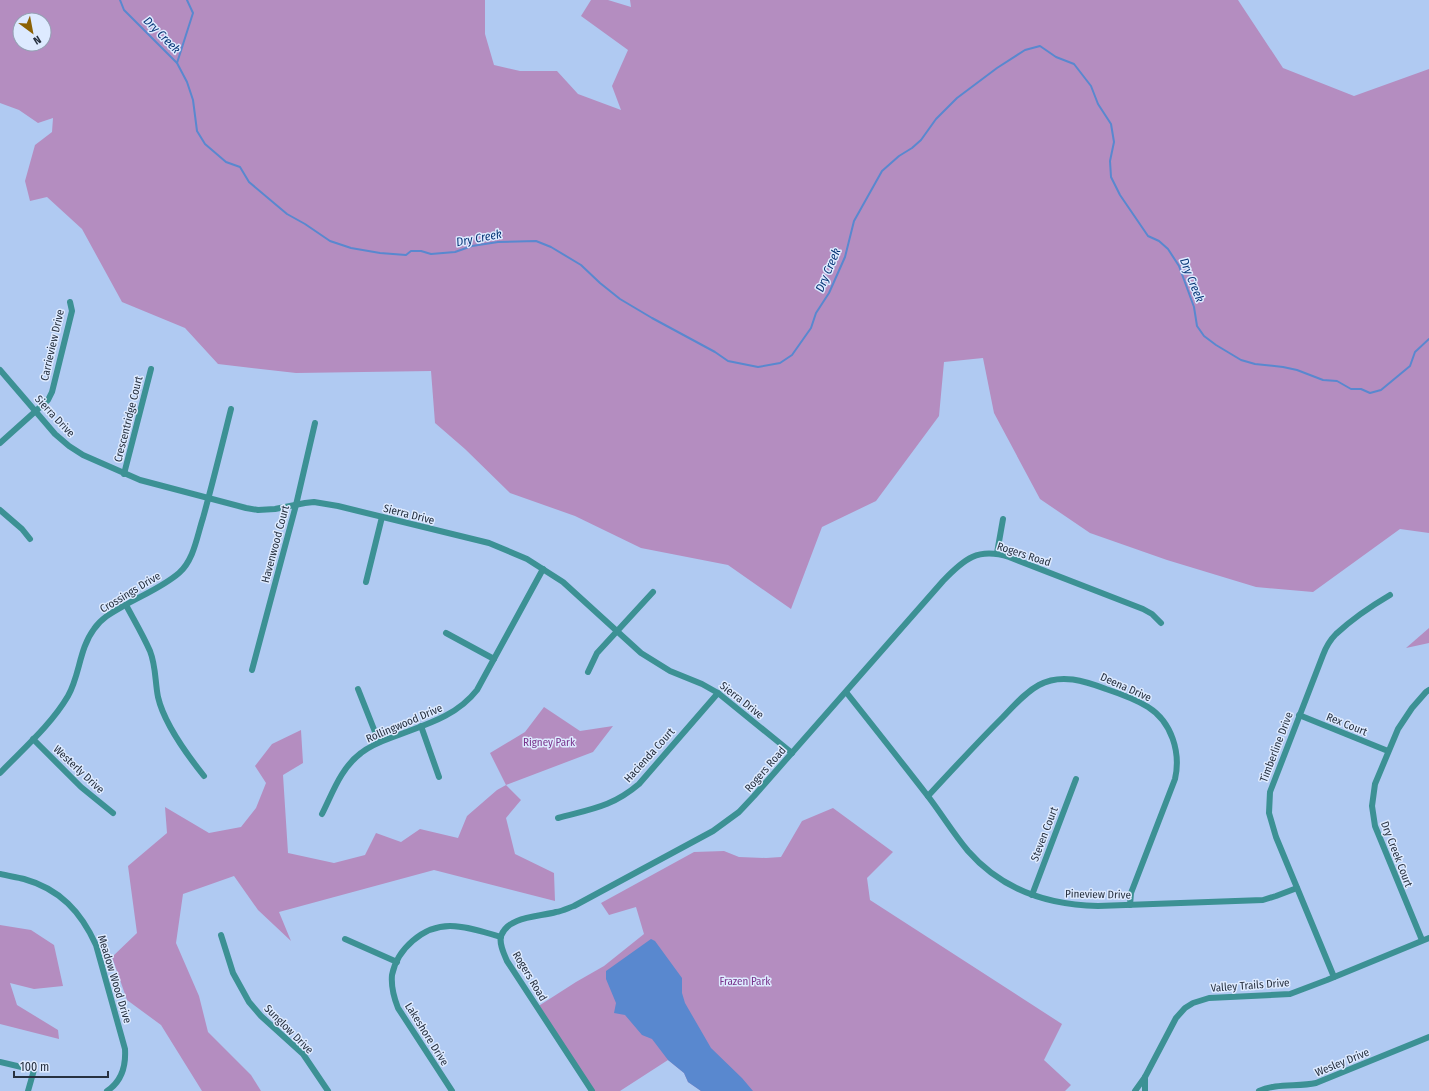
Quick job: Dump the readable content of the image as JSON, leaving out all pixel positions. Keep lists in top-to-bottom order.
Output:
{
  "streets": {
    "street": [
      "Carrieview Drive",
      "Sierra Drive",
      "Crescentridge Court",
      "Havenwood Court",
      "Rogers Road",
      "Crossings Drive",
      "Deena Drive",
      "Rollingwood Drive",
      "Rex Court",
      "Timberline Drive",
      "Hacienda Court",
      "Westerly Drive",
      "Steven Court",
      "Dry Creek Court",
      "Pineview Drive",
      "Meadow Wood Drive",
      "Valley Trails Drive",
      "Sunglow Drive",
      "Lakeshore Drive",
      "Wesley Drive"
    ]
  },
  "crossings": [
    ["Carrieview Drive", "Sierra Drive"],
    ["Sierra Drive", "Crescentridge Court"],
    ["Sierra Drive", "Havenwood Court"],
    ["Sierra Drive", "Rogers Road"],
    ["Sierra Drive", "Crossings Drive"],
    ["Sierra Drive", "Rollingwood Drive"],
    ["Sierra Drive", "Hacienda Court"],
    ["Rogers Road", "Pineview Drive"],
    ["Rogers Road", "Lakeshore Drive"],
    ["Crossings Drive", "Westerly Drive"],
    ["Deena Drive", "Pineview Drive"],
    ["Rex Court", "Timberline Drive"],
    ["Rex Court", "Dry Creek Court"],
    ["Timberline Drive", "Pineview Drive"],
    ["Timberline Drive", "Valley Trails Drive"],
    ["Steven Court", "Pineview Drive"],
    ["Dry Creek Court", "Valley Trails Drive"]
  ],
  "water": ["Dry Creek"],
  "parks": ["Rigney Park", "Frazen Park"],
  "scale_bar": "100 m",
  "north": "bottom right"
}
